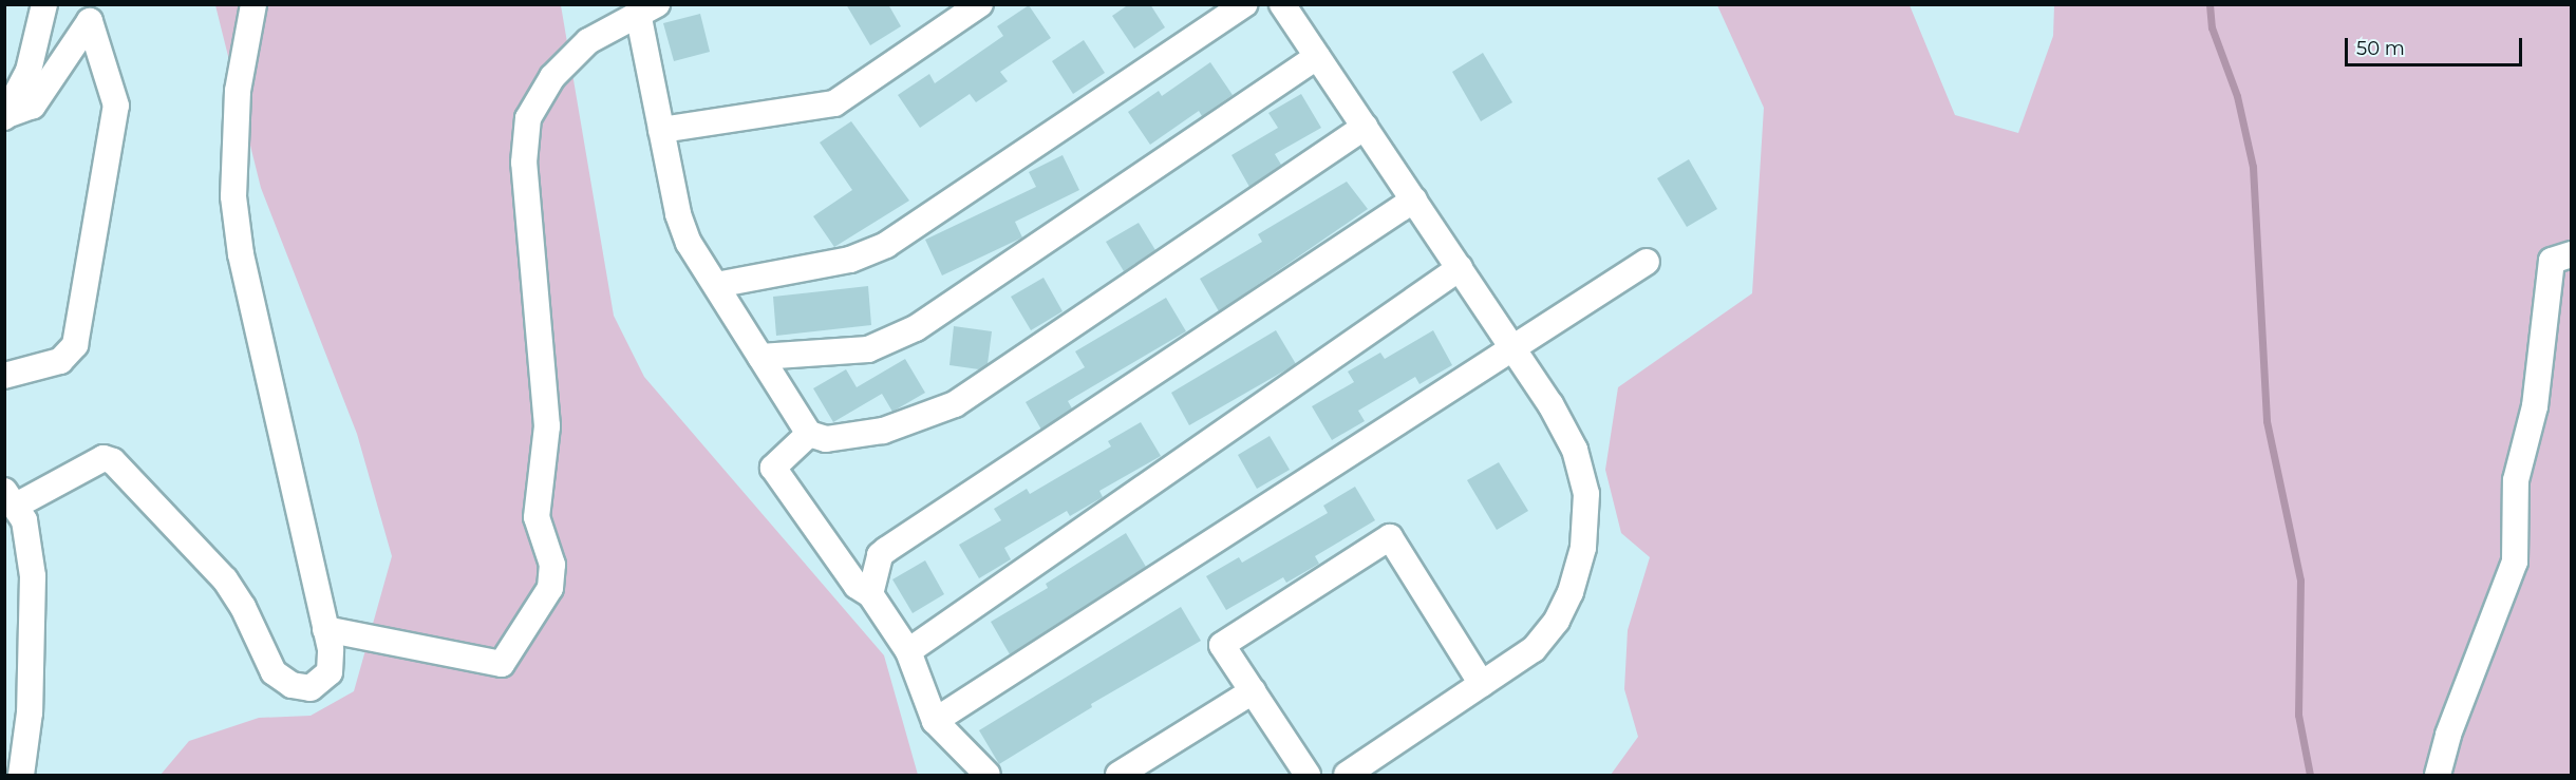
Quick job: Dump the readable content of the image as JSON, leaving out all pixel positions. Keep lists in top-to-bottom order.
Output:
{
  "scale_bar": "50 m"
}
